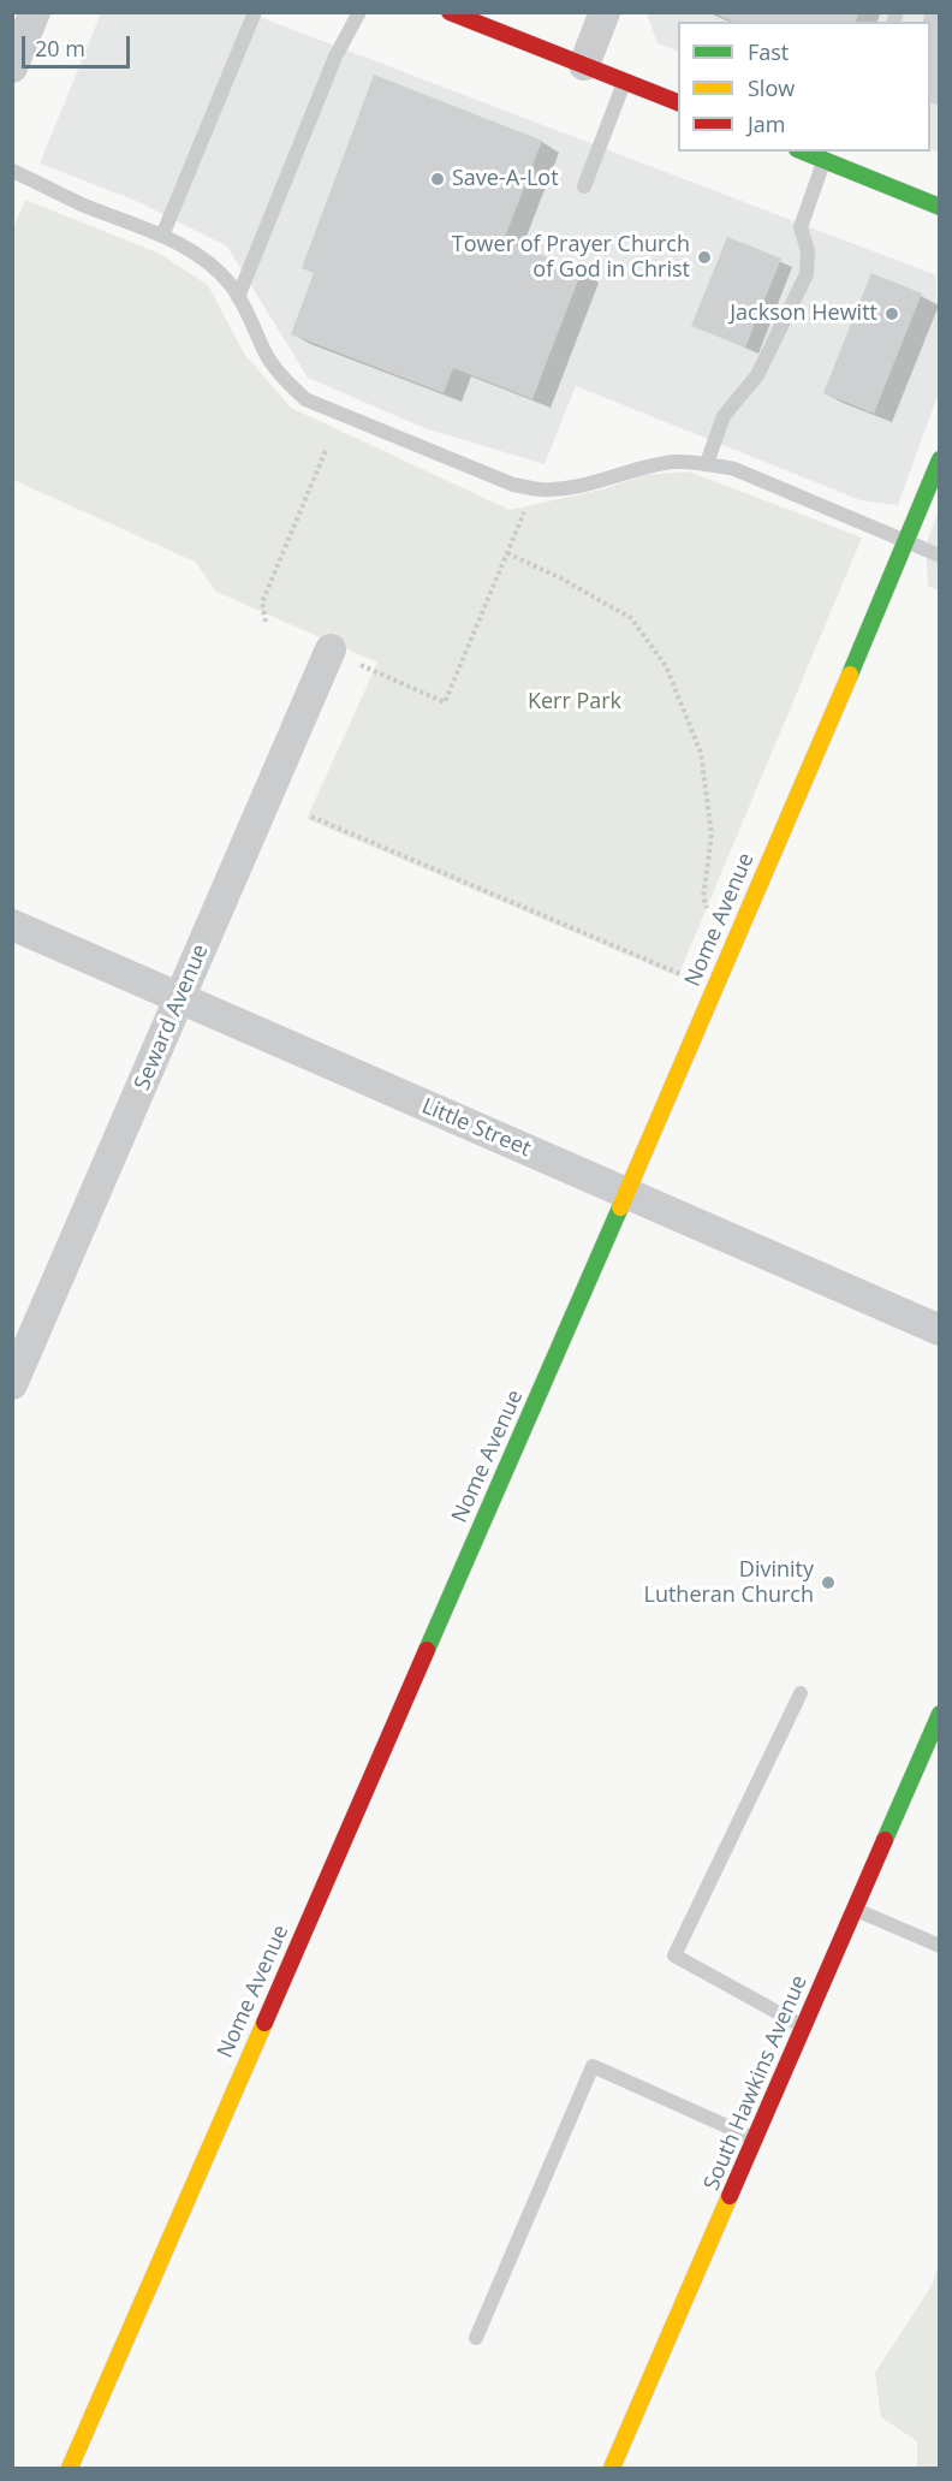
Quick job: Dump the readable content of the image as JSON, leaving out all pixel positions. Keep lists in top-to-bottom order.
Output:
{
  "streets": {
    "street": [
      "Nome Avenue",
      "Seward Avenue",
      "Little Street",
      "South Hawkins Avenue"
    ]
  },
  "crossings": [
    ["Nome Avenue", "Little Street"],
    ["Seward Avenue", "Little Street"]
  ],
  "parks": ["Kerr Park"],
  "places": [
    "Save-A-Lot",
    "Tower of Prayer Church of God in Christ",
    "Jackson Hewitt",
    "Divinity Lutheran Church"
  ],
  "legend": ["Fast", "Slow", "Jam"],
  "scale_bar": "20 m"
}
